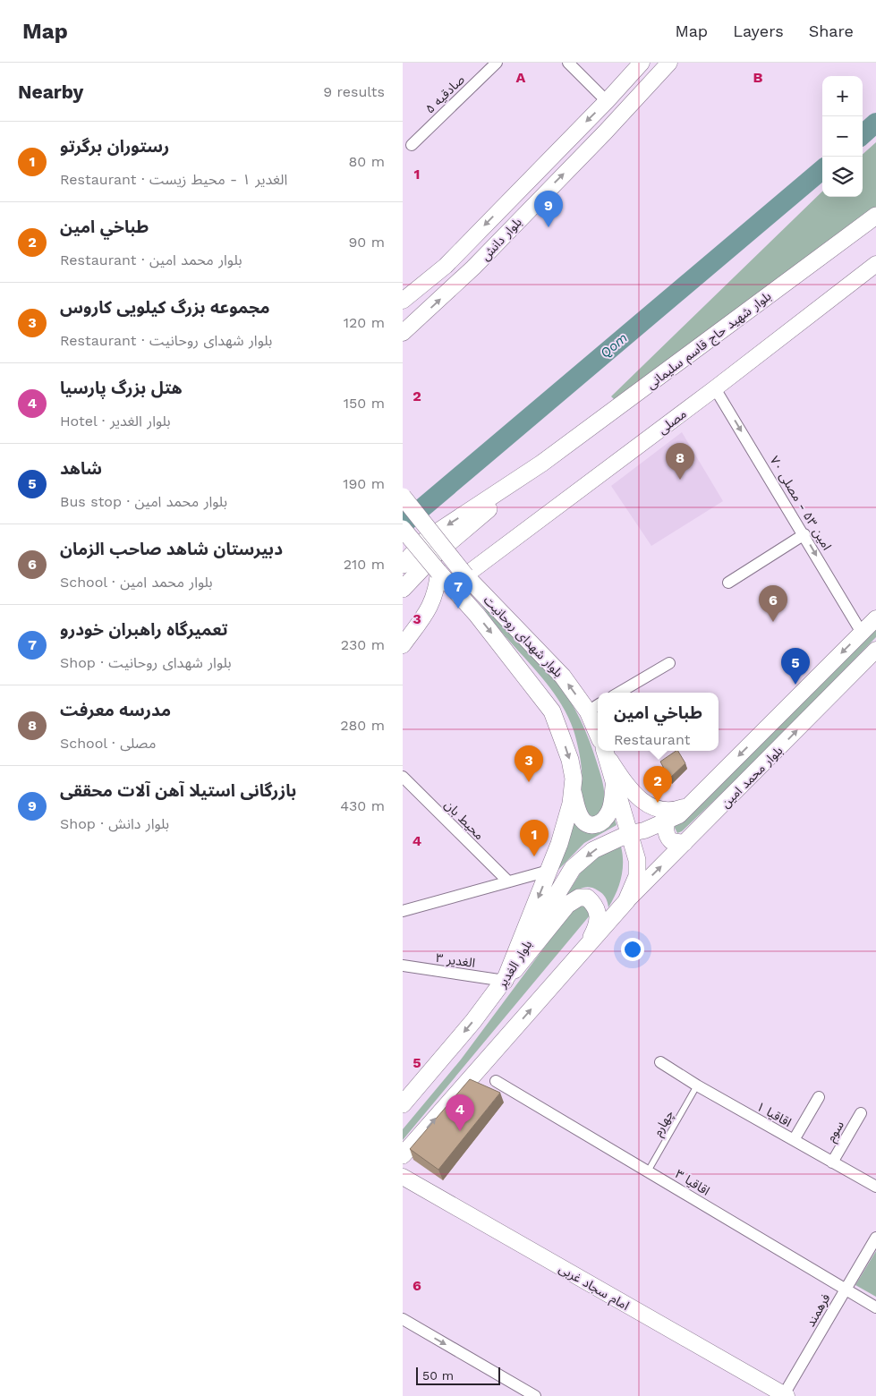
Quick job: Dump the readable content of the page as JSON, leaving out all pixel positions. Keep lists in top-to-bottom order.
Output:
{
  "streets": {
    "main road": [
      "بلوار دانش",
      "بلوار شهید حاج قاسم سلیمانی",
      "مصلی",
      "بلوار شهدای روحانیت",
      "بلوار محمد امین",
      "بلوار الغدیر",
      "امام سجاد غربی"
    ],
    "street": [
      "صادقیه ۵",
      "امین ۵۳ - مصلی ۷۰",
      "محیط بان",
      "الغدیر ۳",
      "اقاقیا ۱",
      "سوم",
      "اقاقیا ۳",
      "فرهمند"
    ],
    "lane": ["چهارم"]
  },
  "crossings": [
    ["مصلی", "امین ۵۳ - مصلی ۷۰"],
    ["مصلی", "بلوار شهدای روحانیت"],
    ["امین ۵۳ - مصلی ۷۰", "بلوار محمد امین"],
    ["بلوار محمد امین", "بلوار الغدیر"],
    ["الغدیر ۳", "بلوار الغدیر"],
    ["اقاقیا ۱", "چهارم"],
    ["اقاقیا ۱", "سوم"],
    ["چهارم", "اقاقیا ۳"],
    ["اقاقیا ۳", "فرهمند"],
    ["امام سجاد غربی", "فرهمند"]
  ],
  "one_way": ["امین ۵۳ - مصلی ۷۰"],
  "water": ["Qom"],
  "scale_bar": "50 m",
  "page": {
    "header": "Map",
    "nav": ["Map", "Layers", "Share"],
    "heading": ["Nearby", "9 results"],
    "map_buttons": ["+", "−"],
    "list": [
      {
        "mark": "1",
        "name": "رستوران برگرتو",
        "note": "Restaurant · الغدیر ۱ - محیط زیست",
        "value": "80 m"
      },
      {
        "mark": "2",
        "name": "طباخي امين",
        "note": "Restaurant · بلوار محمد امین",
        "value": "90 m"
      },
      {
        "mark": "3",
        "name": "مجموعه بزرگ کیلویی کاروس",
        "note": "Restaurant · بلوار شهدای روحانیت",
        "value": "120 m"
      },
      {
        "mark": "4",
        "name": "هتل بزرگ پارسیا",
        "note": "Hotel · بلوار الغدیر",
        "value": "150 m"
      },
      {
        "mark": "5",
        "name": "شاهد",
        "note": "Bus stop · بلوار محمد امین",
        "value": "190 m"
      },
      {
        "mark": "6",
        "name": "دبیرستان شاهد صاحب الزمان",
        "note": "School · بلوار محمد امین",
        "value": "210 m"
      },
      {
        "mark": "7",
        "name": "تعمیرگاه راهبران خودرو",
        "note": "Shop · بلوار شهدای روحانیت",
        "value": "230 m"
      },
      {
        "mark": "8",
        "name": "مدرسه معرفت",
        "note": "School · مصلی",
        "value": "280 m"
      },
      {
        "mark": "9",
        "name": "بازرگانی استیلا آهن آلات محققی",
        "note": "Shop · بلوار دانش",
        "value": "430 m"
      }
    ],
    "pins": [
      "9",
      "8",
      "7",
      "6",
      "5",
      "3",
      "2",
      "1",
      "4"
    ],
    "popup": ["طباخي امين", "Restaurant"],
    "scale": "50 m"
  },
  "grid": {
    "columns": ["A", "B"],
    "rows": [
      "1",
      "2",
      "3",
      "4",
      "5",
      "6"
    ]
  }
}
